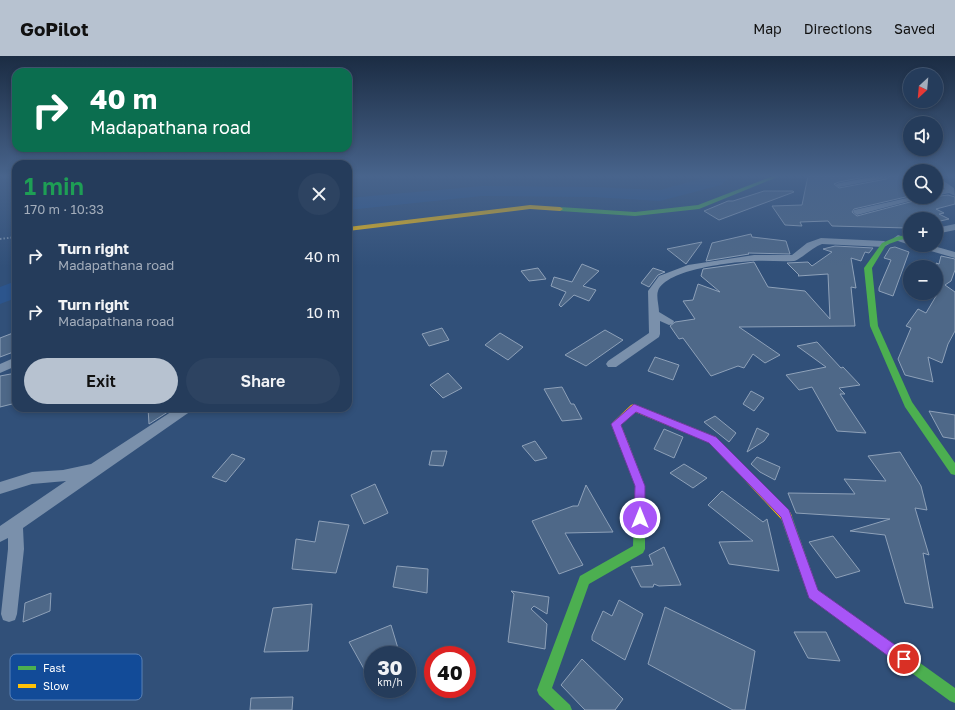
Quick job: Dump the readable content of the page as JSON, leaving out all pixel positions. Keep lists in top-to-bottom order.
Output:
{
  "legend": ["Fast", "Slow"],
  "north": "bottom left",
  "page": {
    "header": "GoPilot",
    "nav": ["Map", "Directions", "Saved"],
    "map_buttons": ["+", "−"],
    "turn": ["40 m", "Madapathana road"],
    "heading": ["1 min", "170 m · 10:33"],
    "list": [
      {
        "name": "Turn right",
        "note": "Madapathana road",
        "value": "40 m"
      },
      {
        "name": "Turn right",
        "note": "Madapathana road",
        "value": "10 m"
      }
    ],
    "buttons": ["Exit", "Share"],
    "speed": "30 km/h",
    "limit": "40"
  }
}
